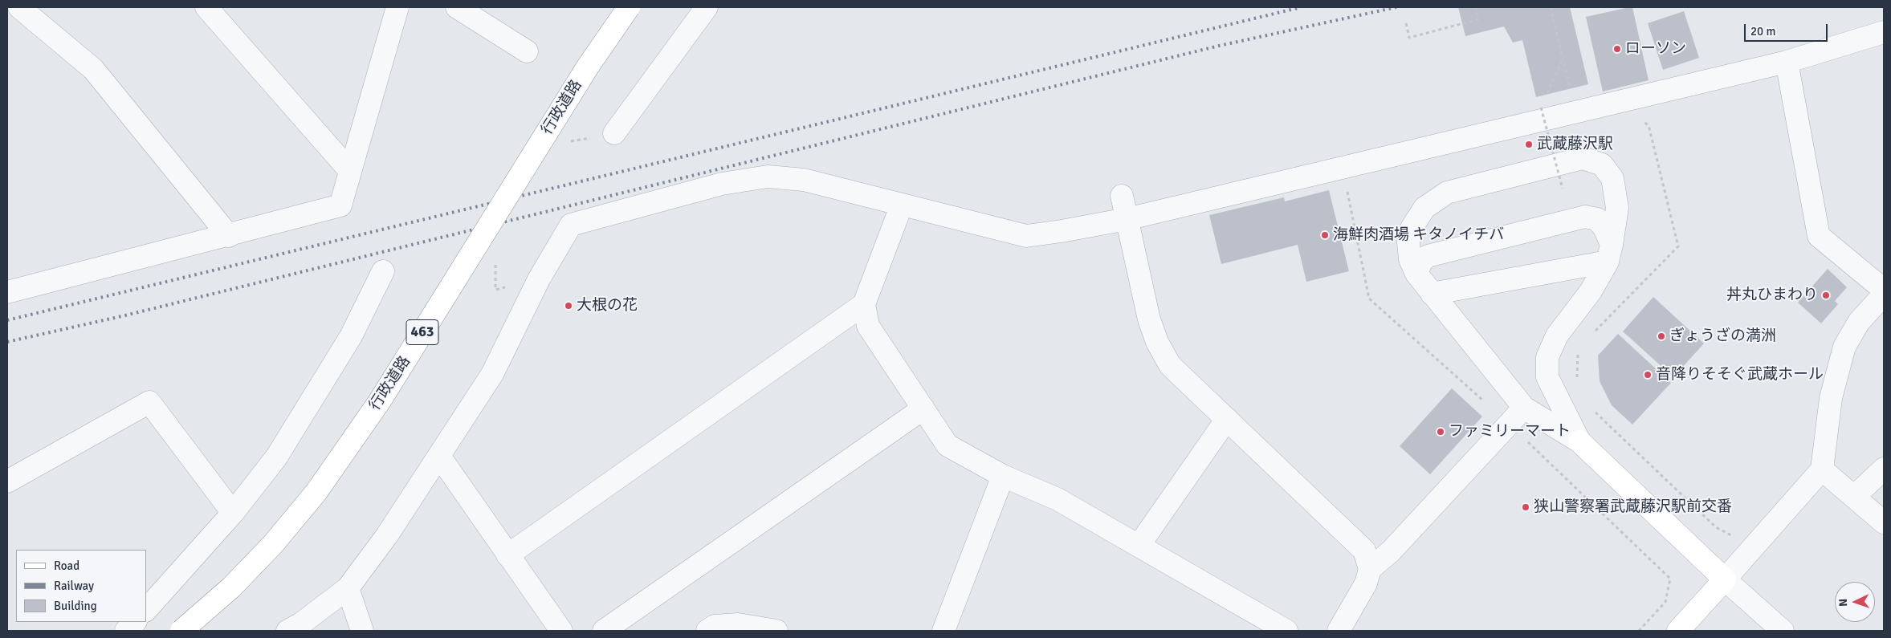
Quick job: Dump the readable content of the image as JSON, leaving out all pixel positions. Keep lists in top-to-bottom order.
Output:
{
  "streets": {
    "main road": ["行政道路", "463"]
  },
  "places": [
    "ローソン",
    "武蔵藤沢駅",
    "海鮮肉酒場 キタノイチバ",
    "丼丸ひまわり",
    "大根の花",
    "ぎょうざの満洲",
    "音降りそそぐ武蔵ホール",
    "ファミリーマート",
    "狭山警察署武蔵藤沢駅前交番"
  ],
  "legend": ["Road", "Railway", "Building"],
  "scale_bar": "20 m",
  "north": "left"
}
